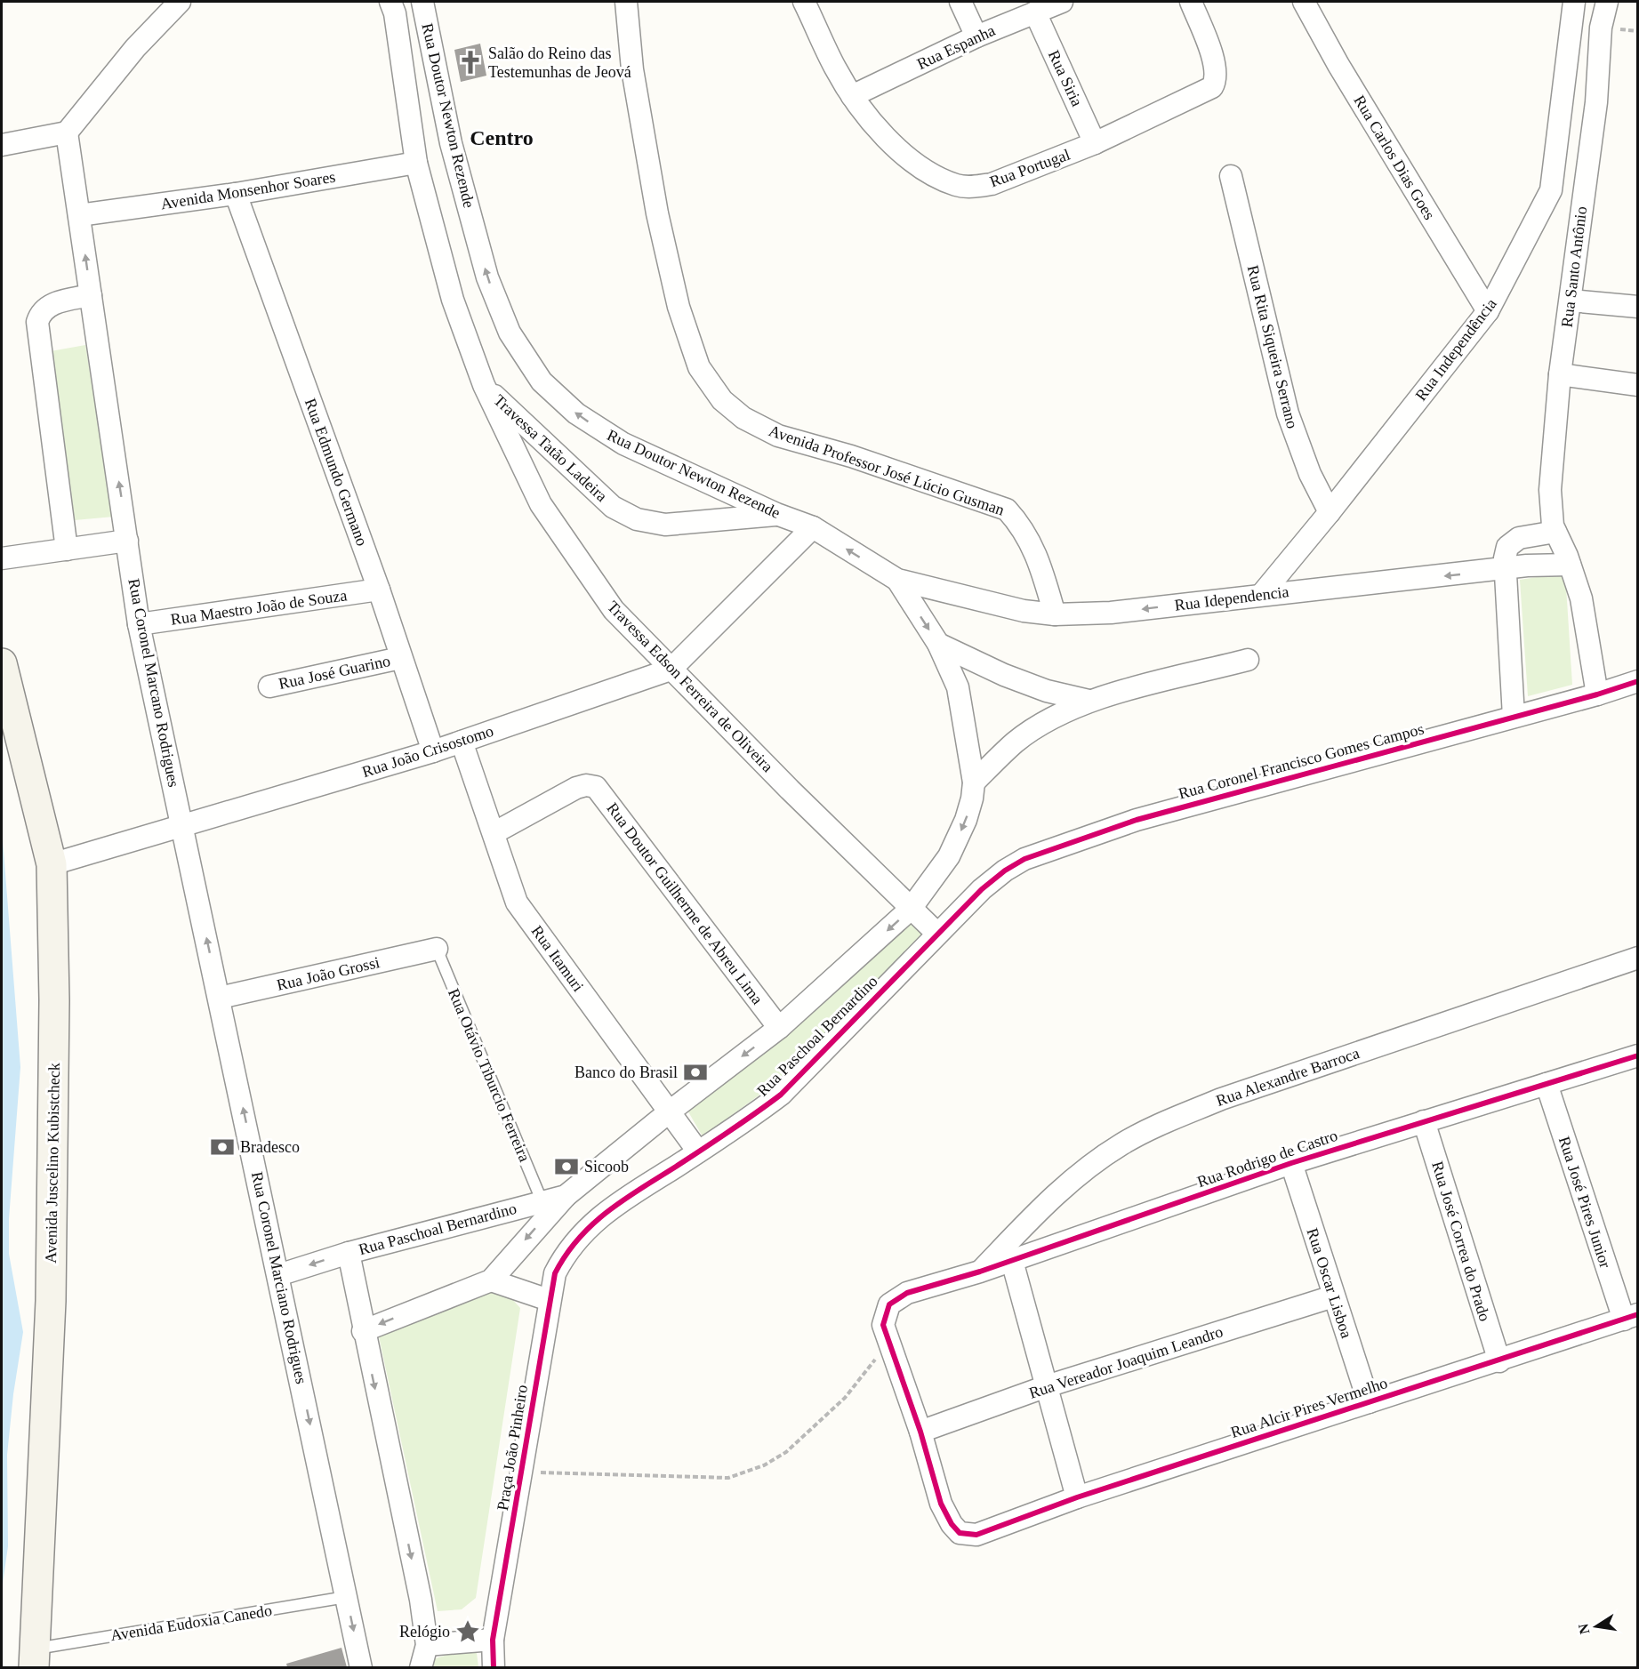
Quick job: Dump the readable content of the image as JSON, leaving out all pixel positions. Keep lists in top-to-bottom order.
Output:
{
  "streets": {
    "street": [
      "Rua Espanha",
      "Rua Siria",
      "Rua Doutor Newton Rezende",
      "Rua Carlos Dias Goes",
      "Rua Portugal",
      "Avenida Monsenhor Soares",
      "Rua Santo Antônio",
      "Rua Rita Siqueira Serrano",
      "Rua Independência",
      "Travessa Tatão Ladeira",
      "Avenida Professor José Lúcio Gusman",
      "Rua Edmundo Germano",
      "Rua Idependencia",
      "Rua Maestro João de Souza",
      "Rua José Guarino",
      "Rua Coronel Marcano Rodrigues",
      "Travessa Edson Ferreira de Oliveira",
      "Rua João Crisostomo",
      "Rua Coronel Francisco Gomes Campos",
      "Rua Doutor Guilherme de Abreu Lima",
      "Rua Itamuri",
      "Rua João Grossi",
      "Rua Paschoal Bernardino",
      "Rua Alexandre Barroca",
      "Rua Rodrigo de Castro",
      "Avenida Juscelino Kubistcheck",
      "Rua José Pires Junior",
      "Rua José Correa do Prado",
      "Rua Coronel Marciano Rodrigues",
      "Rua Oscar Lisboa",
      "Rua Vereador Joaquim Leandro",
      "Rua Alcir Pires Vermelho",
      "Praça João Pinheiro"
    ],
    "lane": ["Rua Otávio Tiburcio Ferreira", "Avenida Eudoxia Canedo"]
  },
  "crossings": [
    ["Rua Espanha", "Rua Siria"],
    ["Rua Espanha", "Rua Portugal"],
    ["Rua Siria", "Rua Portugal"],
    ["Rua Doutor Newton Rezende", "Travessa Tatão Ladeira"],
    ["Rua Doutor Newton Rezende", "Rua Idependencia"],
    ["Rua Carlos Dias Goes", "Rua Independência"],
    ["Avenida Monsenhor Soares", "Rua Edmundo Germano"],
    ["Avenida Monsenhor Soares", "Rua Coronel Marcano Rodrigues"],
    ["Avenida Monsenhor Soares", "Travessa Edson Ferreira de Oliveira"],
    ["Rua Santo Antônio", "Rua Idependencia"],
    ["Rua Santo Antônio", "Rua Coronel Francisco Gomes Campos"],
    ["Rua Rita Siqueira Serrano", "Rua Independência"],
    ["Rua Independência", "Rua Idependencia"],
    ["Travessa Tatão Ladeira", "Travessa Edson Ferreira de Oliveira"],
    ["Avenida Professor José Lúcio Gusman", "Rua Idependencia"],
    ["Rua Edmundo Germano", "Rua Maestro João de Souza"],
    ["Rua Edmundo Germano", "Rua José Guarino"],
    ["Rua Edmundo Germano", "Rua João Crisostomo"],
    ["Rua Maestro João de Souza", "Rua Coronel Marcano Rodrigues"],
    ["Rua Coronel Marcano Rodrigues", "Rua João Crisostomo"],
    ["Rua Coronel Marcano Rodrigues", "Rua Coronel Marciano Rodrigues"],
    ["Travessa Edson Ferreira de Oliveira", "Rua João Crisostomo"],
    ["Travessa Edson Ferreira de Oliveira", "Rua Paschoal Bernardino"],
    ["Rua João Crisostomo", "Rua Itamuri"],
    ["Rua João Crisostomo", "Avenida Juscelino Kubistcheck"],
    ["Rua João Crisostomo", "Rua Coronel Marciano Rodrigues"],
    ["Rua Coronel Francisco Gomes Campos", "Rua Paschoal Bernardino"],
    ["Rua Doutor Guilherme de Abreu Lima", "Rua Itamuri"],
    ["Rua Doutor Guilherme de Abreu Lima", "Rua Paschoal Bernardino"],
    ["Rua Itamuri", "Rua Paschoal Bernardino"],
    ["Rua João Grossi", "Rua Otávio Tiburcio Ferreira"],
    ["Rua João Grossi", "Rua Coronel Marciano Rodrigues"],
    ["Rua Paschoal Bernardino", "Rua Otávio Tiburcio Ferreira"],
    ["Rua Paschoal Bernardino", "Rua Coronel Marciano Rodrigues"],
    ["Rua Paschoal Bernardino", "Praça João Pinheiro"],
    ["Rua Alexandre Barroca", "Rua Rodrigo de Castro"],
    ["Rua Rodrigo de Castro", "Rua José Pires Junior"],
    ["Rua Rodrigo de Castro", "Rua José Correa do Prado"],
    ["Rua Rodrigo de Castro", "Rua Oscar Lisboa"],
    ["Rua Rodrigo de Castro", "Rua Alcir Pires Vermelho"],
    ["Avenida Juscelino Kubistcheck", "Avenida Eudoxia Canedo"],
    ["Rua José Pires Junior", "Rua Alcir Pires Vermelho"],
    ["Rua José Correa do Prado", "Rua Alcir Pires Vermelho"],
    ["Rua Coronel Marciano Rodrigues", "Avenida Eudoxia Canedo"],
    ["Rua Oscar Lisboa", "Rua Vereador Joaquim Leandro"],
    ["Rua Oscar Lisboa", "Rua Alcir Pires Vermelho"],
    ["Rua Vereador Joaquim Leandro", "Rua Alcir Pires Vermelho"]
  ],
  "one_way": ["Rua Doutor Newton Rezende", "Rua Coronel Marcano Rodrigues"],
  "districts": ["Centro"],
  "places": {
    "church": ["Salão do Reino das Testemunhas de Jeová"],
    "bank": ["Banco do Brasil", "Bradesco", "Sicoob"],
    "place": ["Relógio"]
  },
  "north": "left"
}
